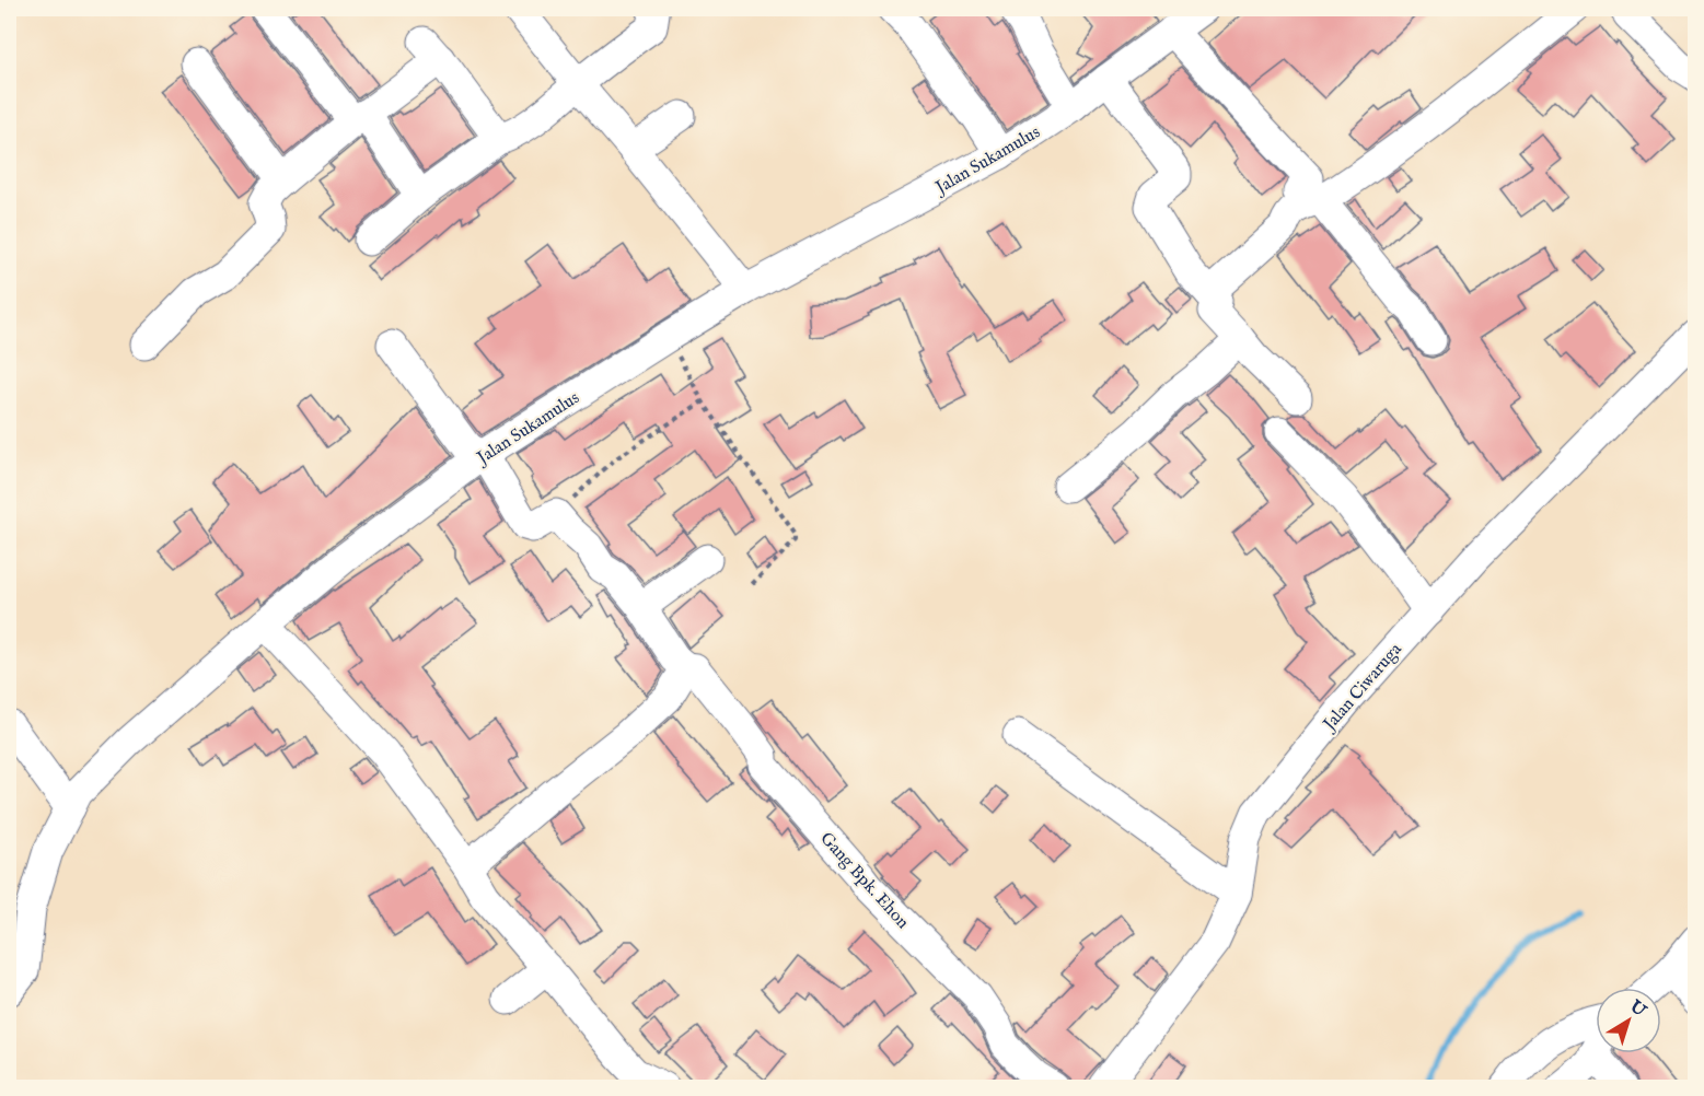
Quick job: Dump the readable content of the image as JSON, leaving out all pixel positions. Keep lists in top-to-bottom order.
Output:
{
  "streets": {
    "street": ["Jalan Sukamulus", "Jalan Ciwaruga", "Gang Bpk. Ehon"]
  },
  "north": "top right"
}
